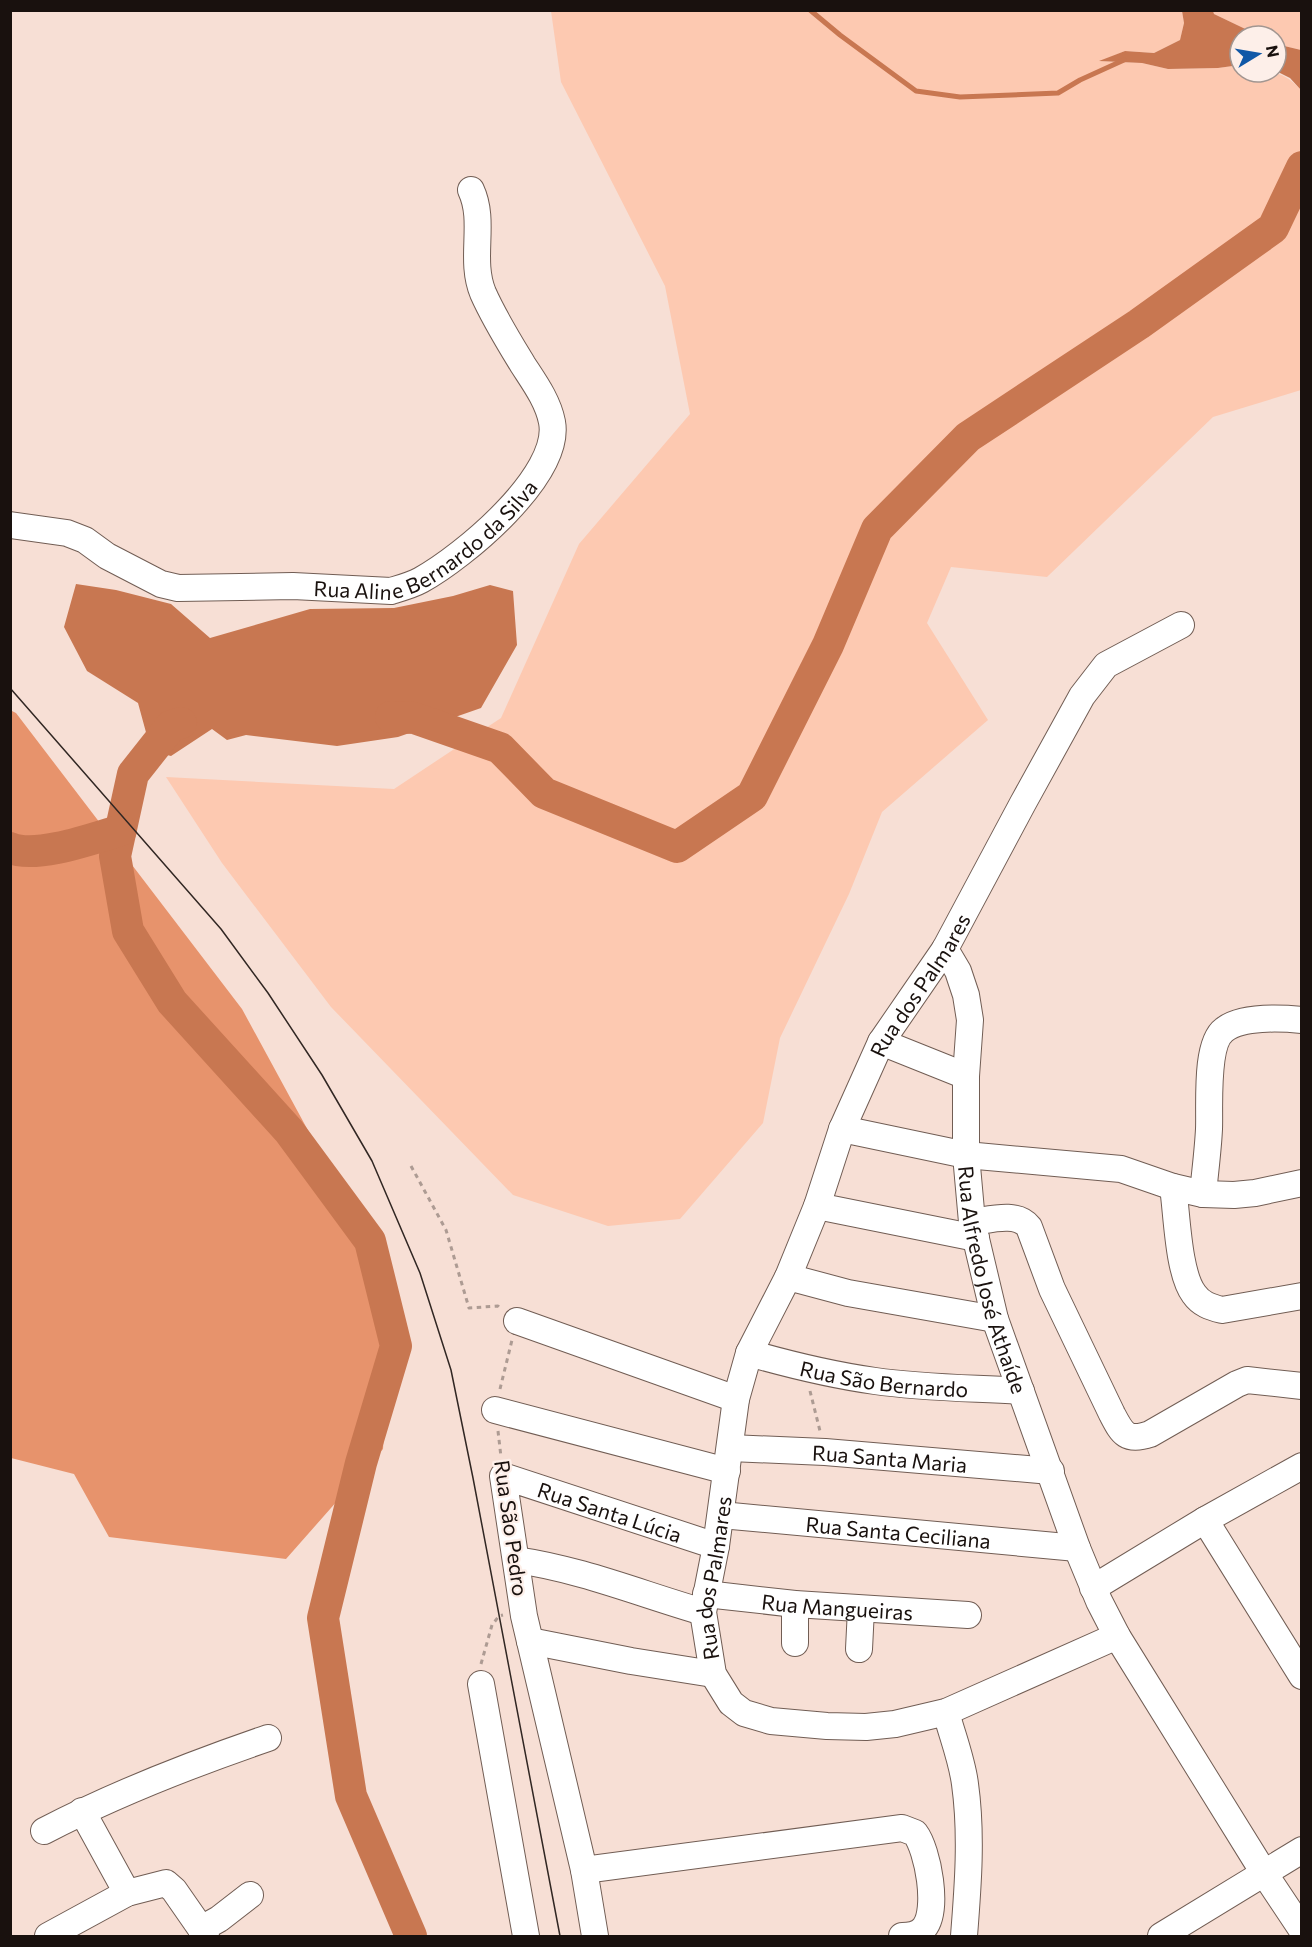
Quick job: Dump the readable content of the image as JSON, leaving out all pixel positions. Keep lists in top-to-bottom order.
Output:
{
  "streets": {
    "street": [
      "Rua Aline Bernardo da Silva",
      "Rua dos Palmares",
      "Rua Alfredo José Athaíde",
      "Rua São Bernardo",
      "Rua Santa Maria",
      "Rua Santa Lúcia",
      "Rua São Pedro",
      "Rua Santa Ceciliana",
      "Rua Mangueiras"
    ]
  },
  "crossings": [
    ["Rua dos Palmares", "Rua Alfredo José Athaíde"],
    ["Rua dos Palmares", "Rua São Bernardo"],
    ["Rua dos Palmares", "Rua Santa Maria"],
    ["Rua dos Palmares", "Rua Santa Lúcia"],
    ["Rua dos Palmares", "Rua Santa Ceciliana"],
    ["Rua dos Palmares", "Rua Mangueiras"],
    ["Rua Alfredo José Athaíde", "Rua São Bernardo"],
    ["Rua Alfredo José Athaíde", "Rua Santa Maria"],
    ["Rua Alfredo José Athaíde", "Rua Santa Ceciliana"],
    ["Rua Santa Maria", "Rua São Pedro"],
    ["Rua Santa Lúcia", "Rua São Pedro"],
    ["Rua São Pedro", "Rua Mangueiras"]
  ],
  "north": "right"
}
